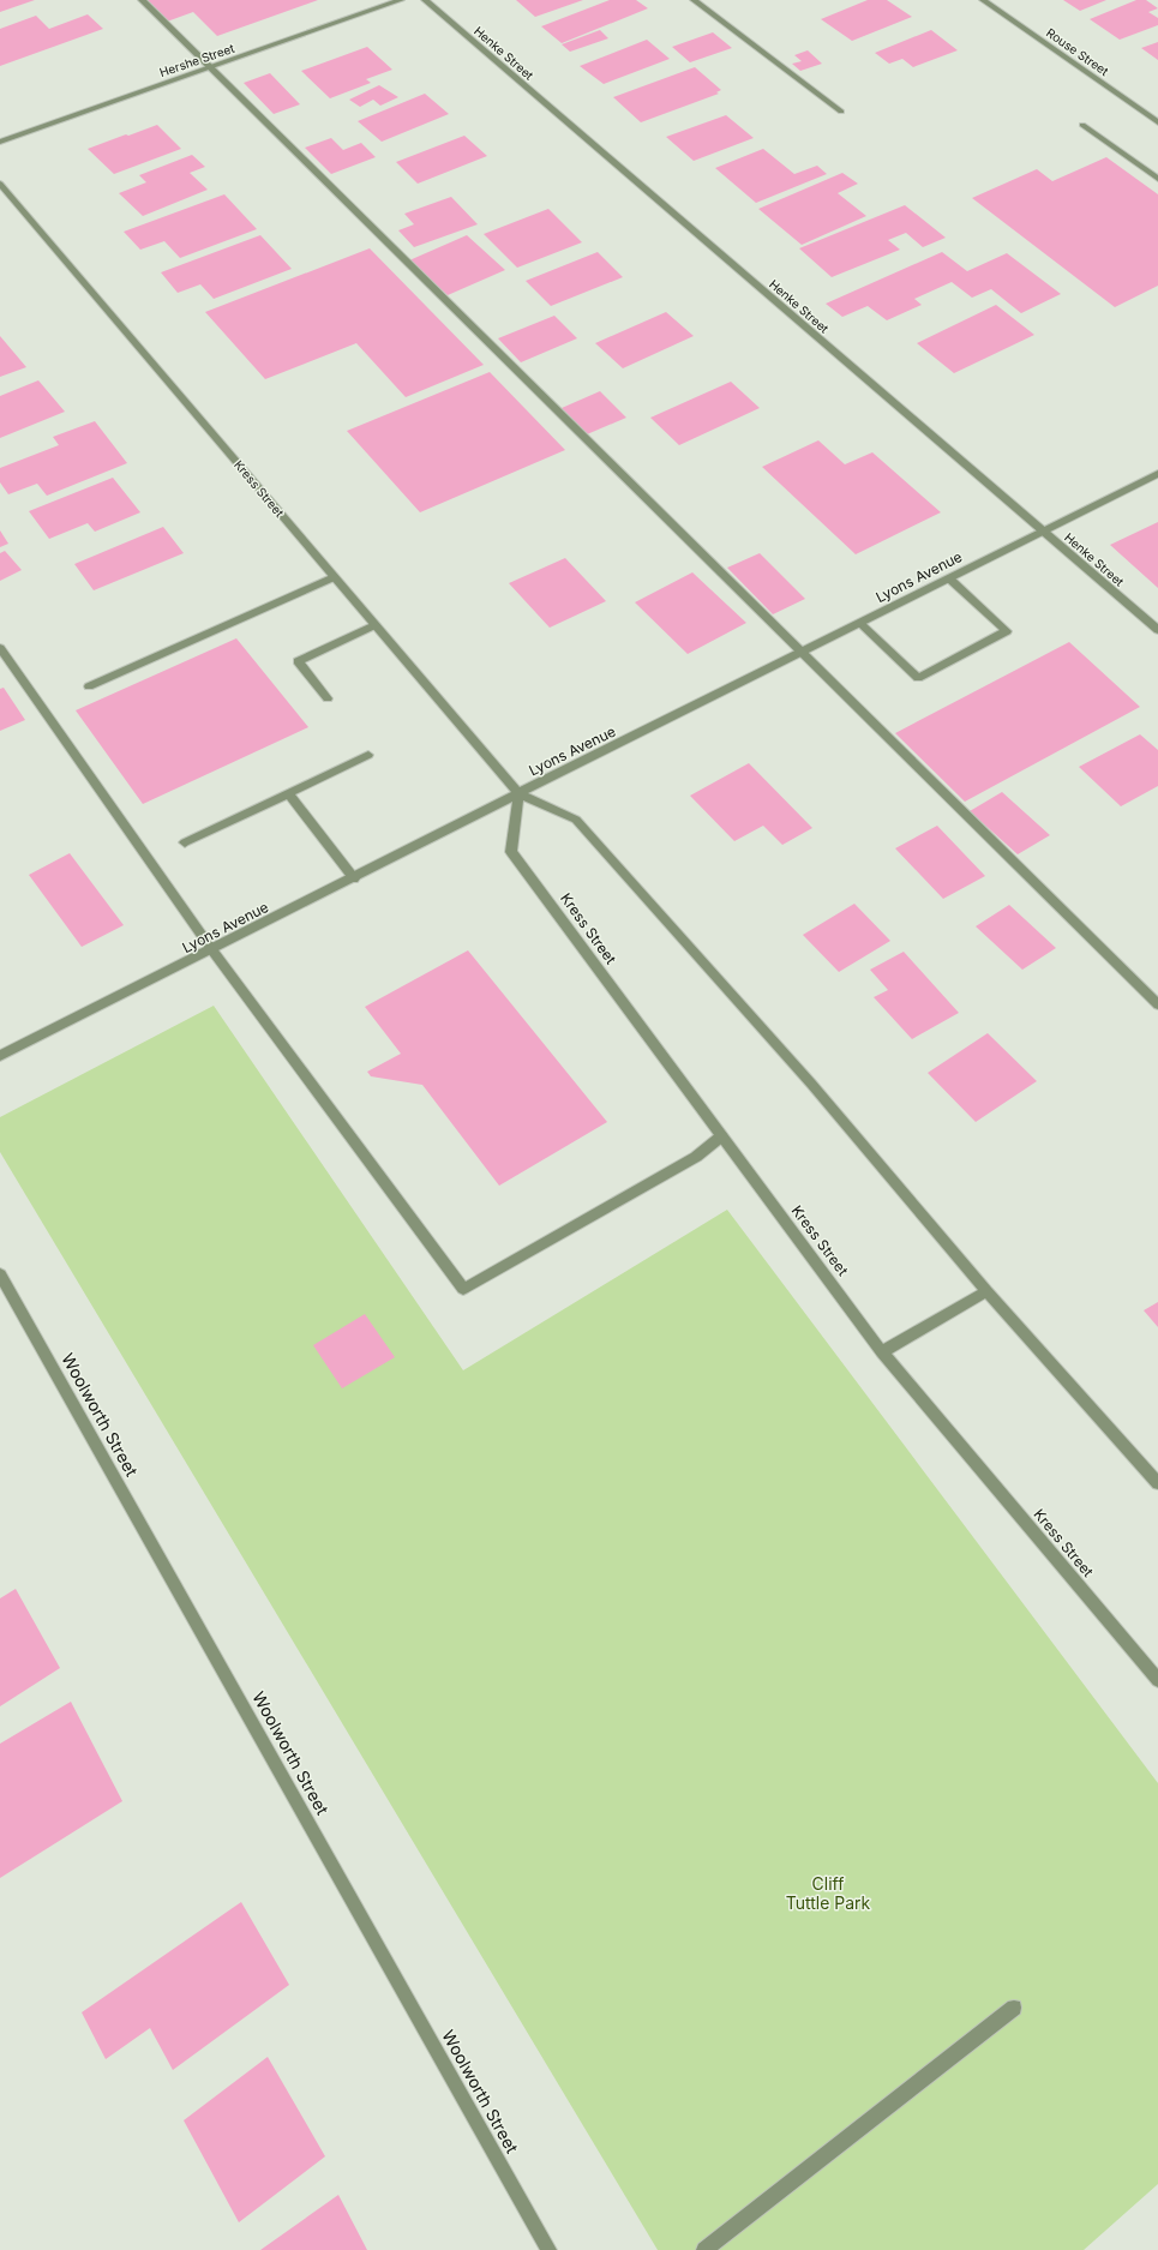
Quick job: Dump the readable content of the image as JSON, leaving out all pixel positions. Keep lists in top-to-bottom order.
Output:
{
  "streets": {
    "street": [
      "Rouse Street",
      "Henke Street",
      "Hershe Street",
      "Kress Street",
      "Lyons Avenue",
      "Woolworth Street"
    ]
  },
  "crossings": [
    ["Henke Street", "Lyons Avenue"],
    ["Kress Street", "Lyons Avenue"]
  ],
  "parks": ["Cliff Tuttle Park"]
}
